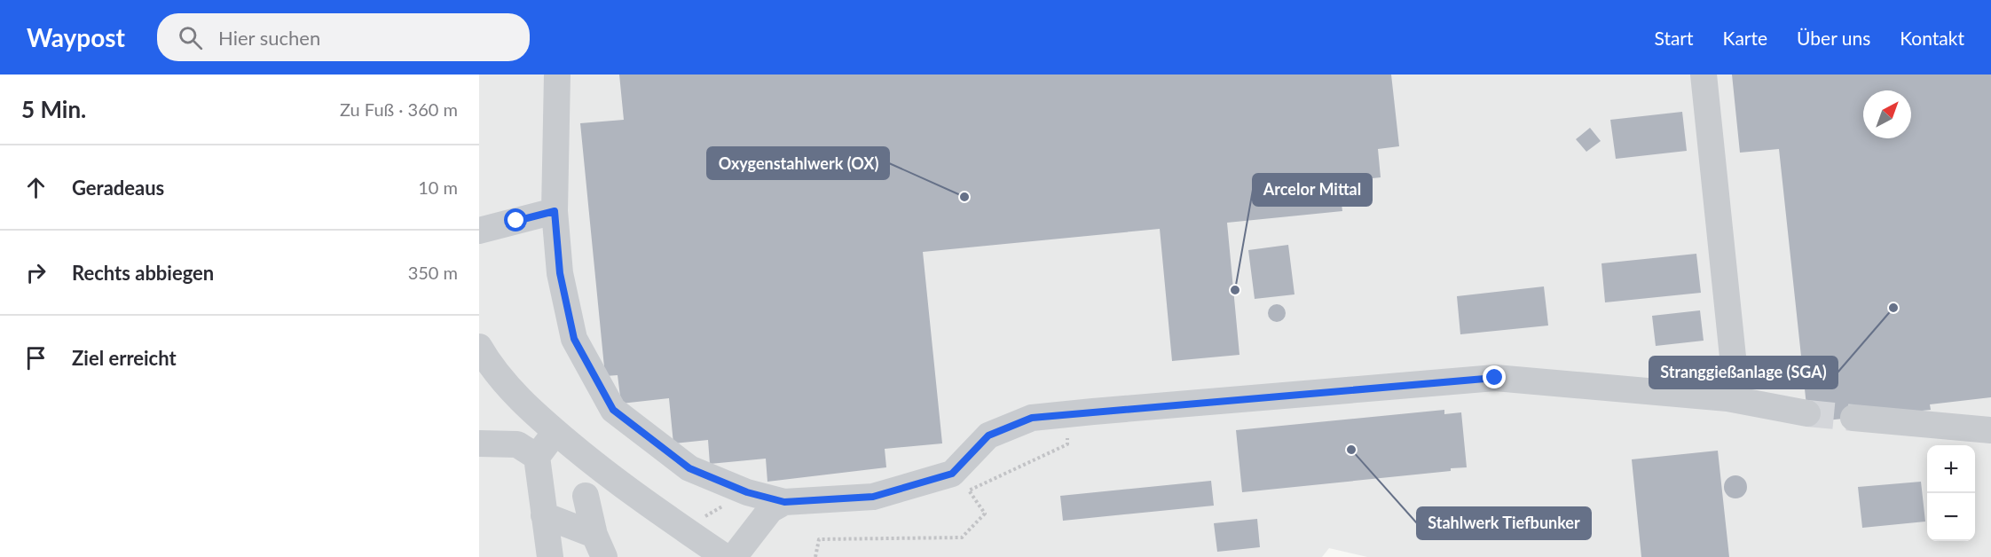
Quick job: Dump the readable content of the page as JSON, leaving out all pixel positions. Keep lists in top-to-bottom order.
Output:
{
  "places": [
    "Oxygenstahlwerk (OX)",
    "Arcelor Mittal",
    "Stranggießanlage (SGA)",
    "Stahlwerk Tiefbunker"
  ],
  "north": "top right",
  "page": {
    "header": "Waypost",
    "search": "Hier suchen",
    "nav": [
      "Start",
      "Karte",
      "Über uns",
      "Kontakt"
    ],
    "heading": ["5 Min.", "Zu Fuß · 360 m"],
    "list": [
      ["Geradeaus", "10 m"],
      ["Rechts abbiegen", "350 m"],
      "Ziel erreicht"
    ],
    "map_buttons": ["+", "−"]
  }
}
